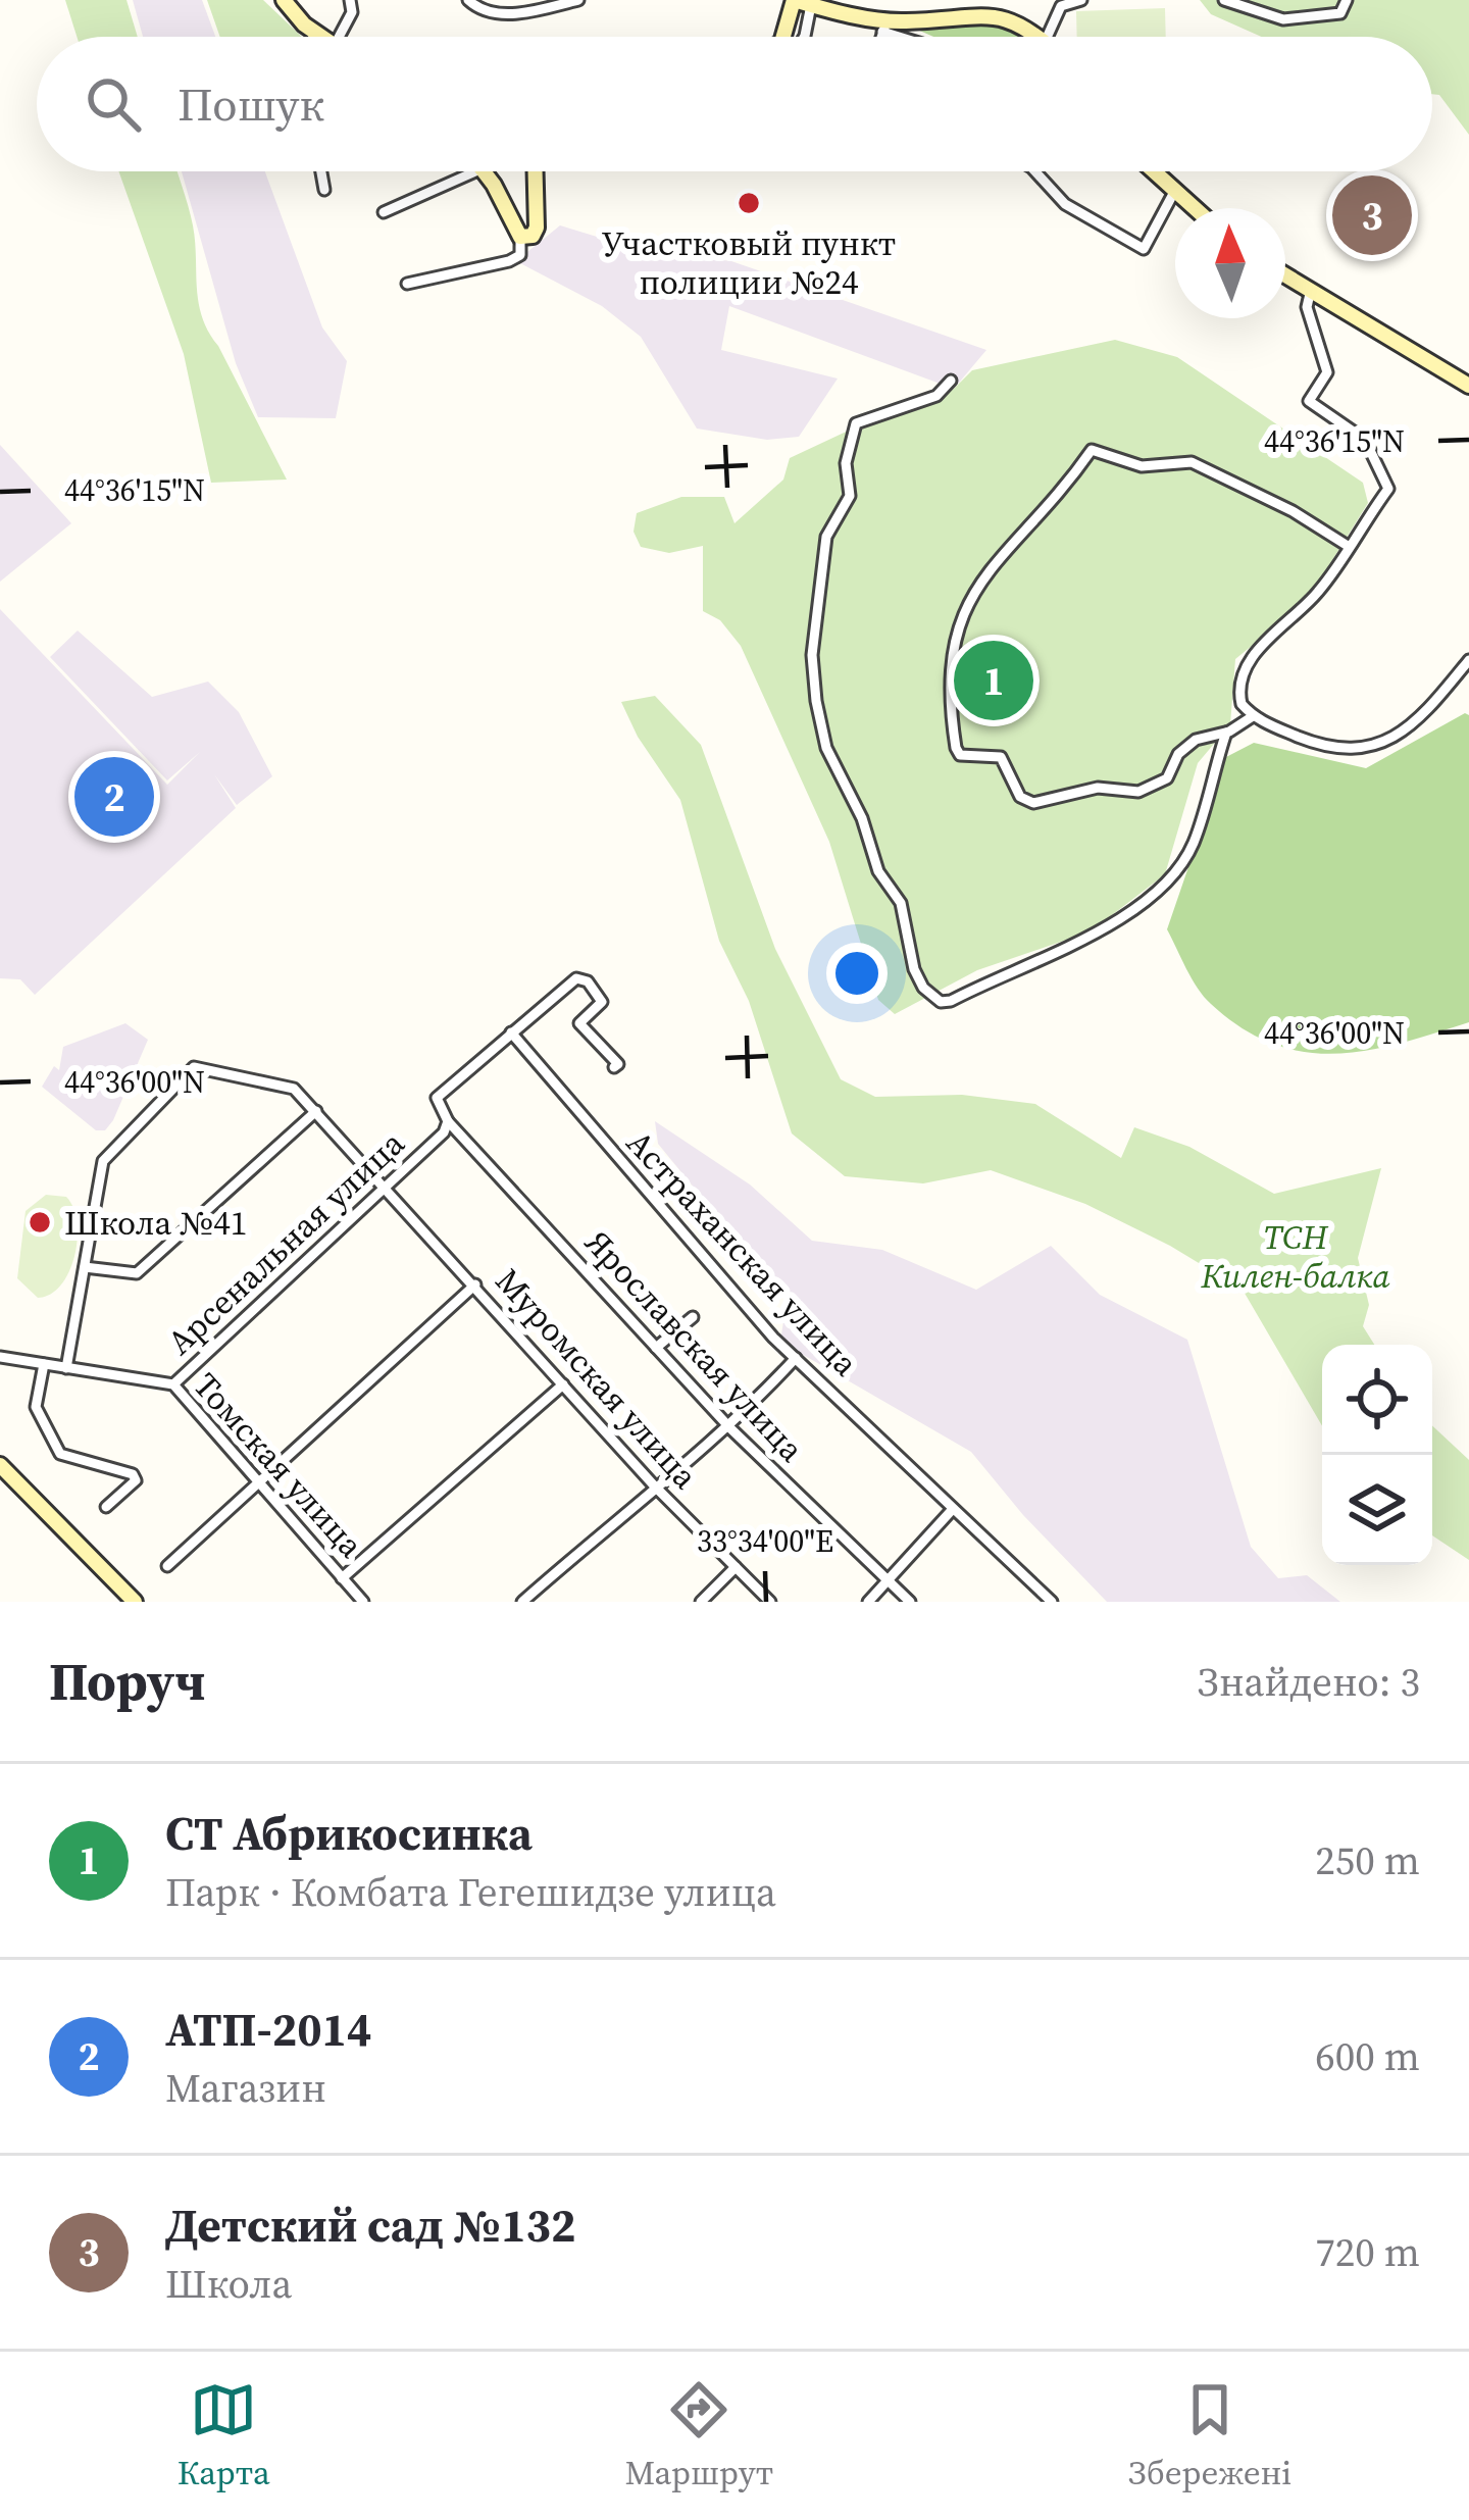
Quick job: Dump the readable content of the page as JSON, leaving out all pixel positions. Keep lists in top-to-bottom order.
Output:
{
  "streets": {
    "street": [
      "Арсенальная улица",
      "Астраханская улица",
      "Ярославская улица",
      "Муромская улица",
      "Томская улица"
    ]
  },
  "crossings": [
    ["Арсенальная улица", "Астраханская улица"],
    ["Арсенальная улица", "Ярославская улица"],
    ["Арсенальная улица", "Муромская улица"],
    ["Арсенальная улица", "Томская улица"]
  ],
  "parks": ["ТСН Килен-балка"],
  "places": ["Участковый пункт полиции №24", "Школа №41"],
  "north": "top",
  "page": {
    "search": "Пошук",
    "pins": ["3", "1", "2"],
    "heading": ["Поруч", "Знайдено: 3"],
    "list": [
      {
        "mark": "1",
        "name": "СТ Абрикосинка",
        "note": "Парк · Комбата Гегешидзе улица",
        "value": "250 m"
      },
      {
        "mark": "2",
        "name": "АТП-2014",
        "note": "Магазин",
        "value": "600 m"
      },
      {
        "mark": "3",
        "name": "Детский сад №132",
        "note": "Школа",
        "value": "720 m"
      }
    ],
    "nav": ["Карта", "Маршрут", "Збережені"]
  },
  "coordinates": ["44°36'15\"N", "44°36'00\"N", "33°34'00\"E"]
}
